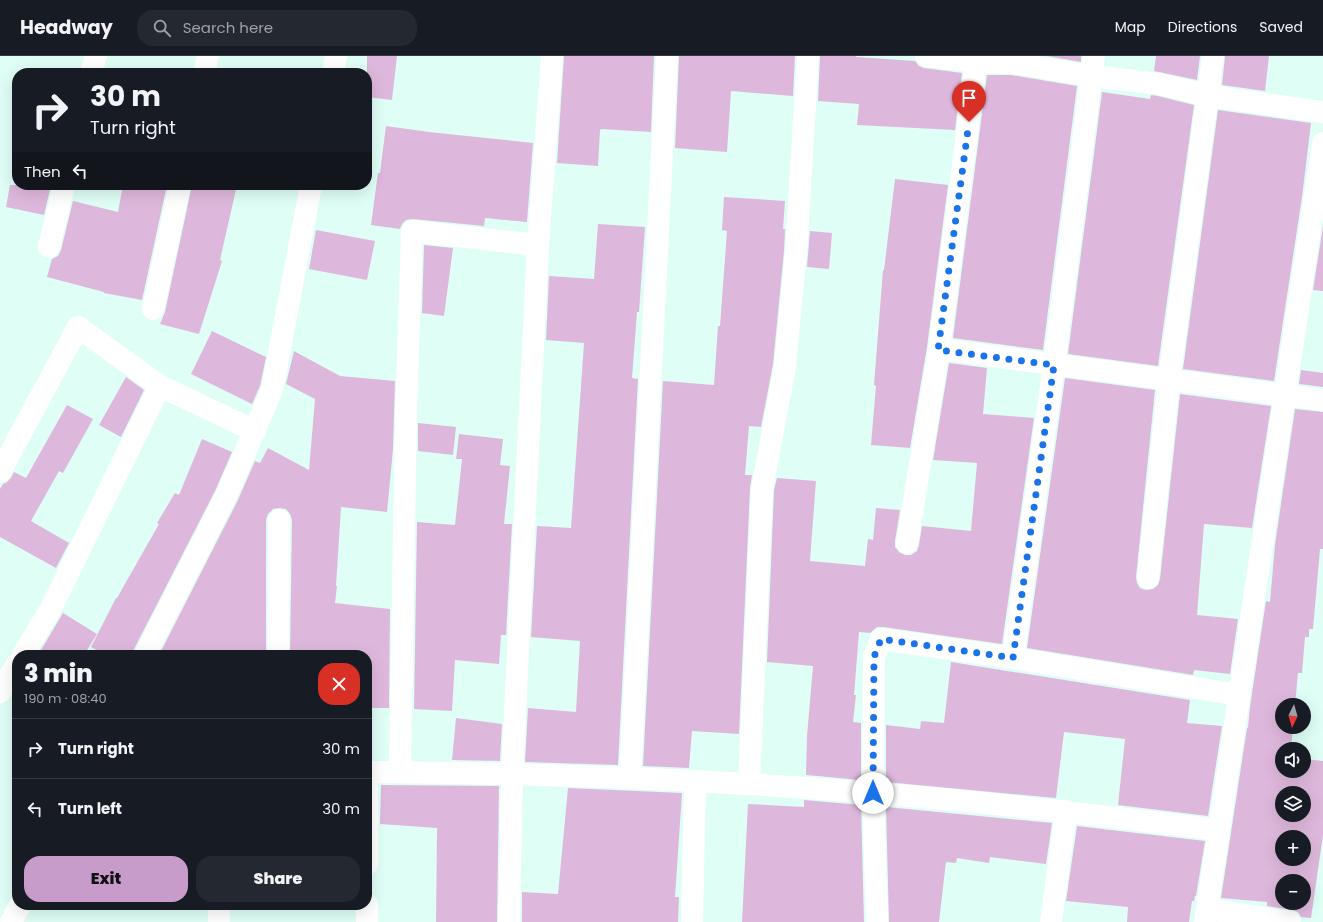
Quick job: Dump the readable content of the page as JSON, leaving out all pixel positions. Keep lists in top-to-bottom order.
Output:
{
  "north": "bottom",
  "page": {
    "header": "Headway",
    "search": "Search here",
    "nav": ["Map", "Directions", "Saved"],
    "turn": ["30 m", "Turn right"],
    "then": "Then",
    "heading": ["3 min", "190 m · 08:40"],
    "map_buttons": ["+", "−"],
    "list": [
      {
        "name": "Turn right",
        "value": "30 m"
      },
      {
        "name": "Turn left",
        "value": "30 m"
      }
    ],
    "buttons": ["Exit", "Share"]
  }
}
